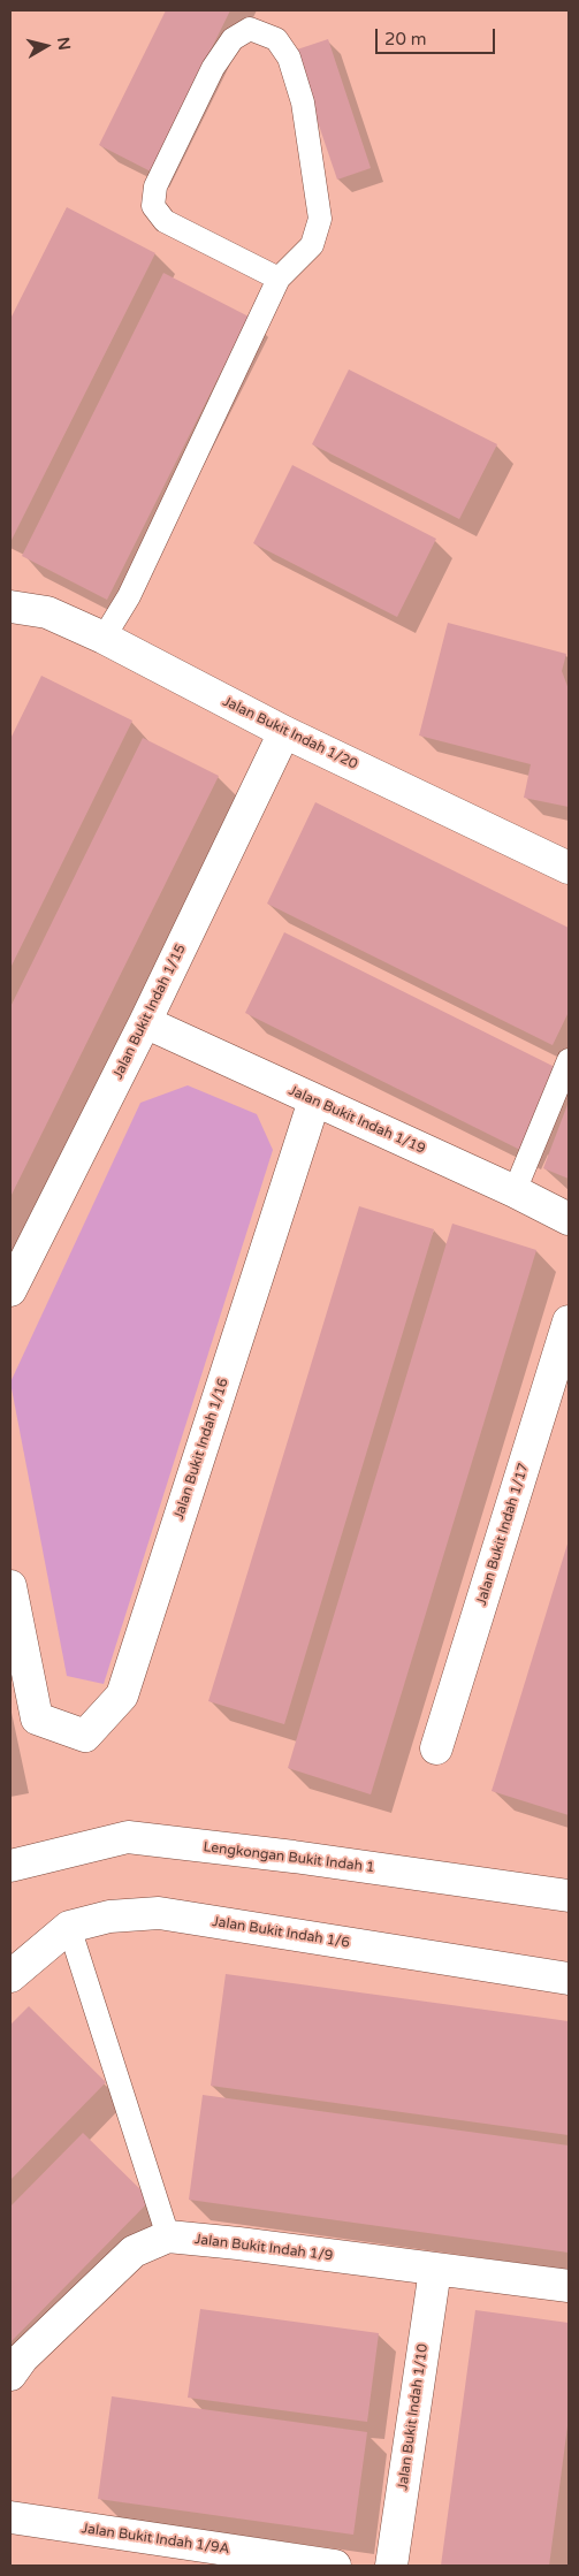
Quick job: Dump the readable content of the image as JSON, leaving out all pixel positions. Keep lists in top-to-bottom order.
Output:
{
  "streets": {
    "street": [
      "Jalan Bukit Indah 1/20",
      "Jalan Bukit Indah 1/15",
      "Jalan Bukit Indah 1/19",
      "Jalan Bukit Indah 1/16",
      "Jalan Bukit Indah 1/17",
      "Lengkongan Bukit Indah 1",
      "Jalan Bukit Indah 1/6",
      "Jalan Bukit Indah 1/9",
      "Jalan Bukit Indah 1/10",
      "Jalan Bukit Indah 1/9A"
    ]
  },
  "crossings": [
    ["Jalan Bukit Indah 1/20", "Jalan Bukit Indah 1/15"],
    ["Jalan Bukit Indah 1/15", "Jalan Bukit Indah 1/19"],
    ["Jalan Bukit Indah 1/19", "Jalan Bukit Indah 1/16"],
    ["Jalan Bukit Indah 1/9", "Jalan Bukit Indah 1/10"]
  ],
  "scale_bar": "20 m",
  "north": "right"
}
